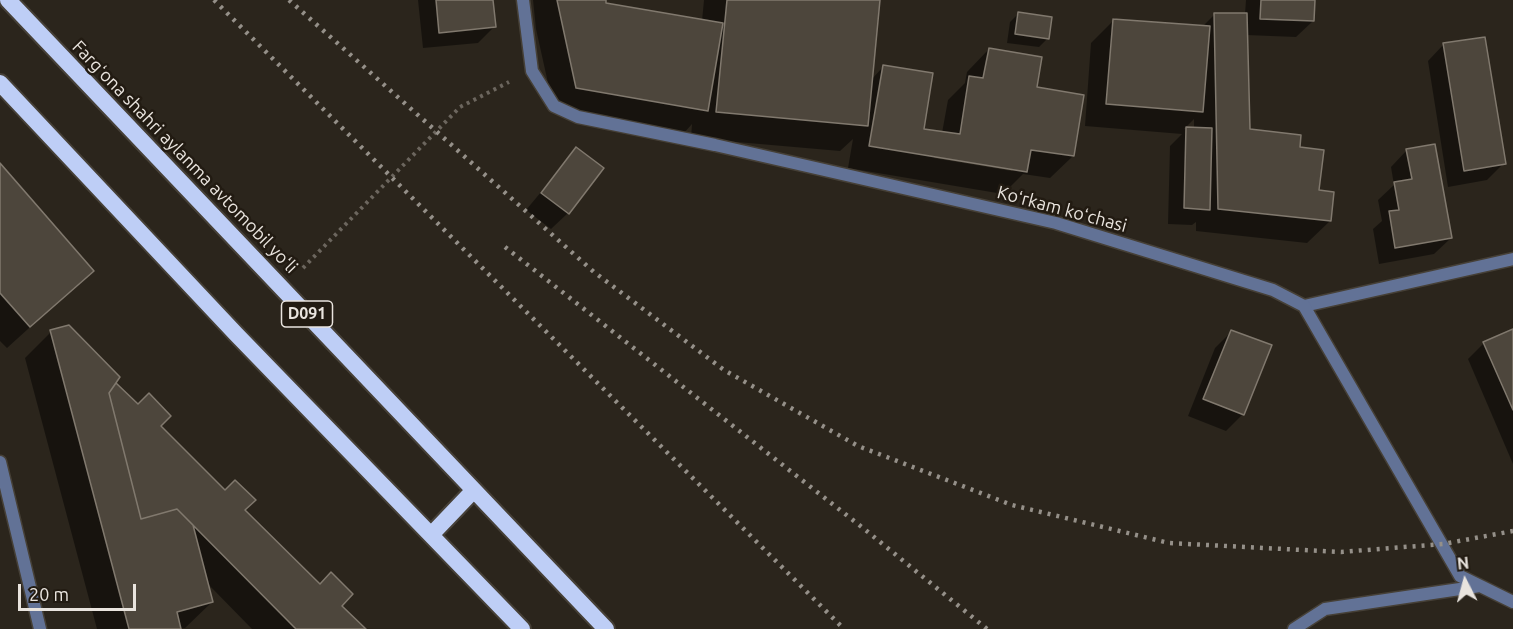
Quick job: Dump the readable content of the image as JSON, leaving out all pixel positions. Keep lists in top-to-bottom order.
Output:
{
  "streets": {
    "highway": ["Fargʻona shahri aylanma avtomobil yoʻli", "D091"],
    "street": ["Koʻrkam koʻchasi"]
  },
  "scale_bar": "20 m",
  "north": "top"
}
